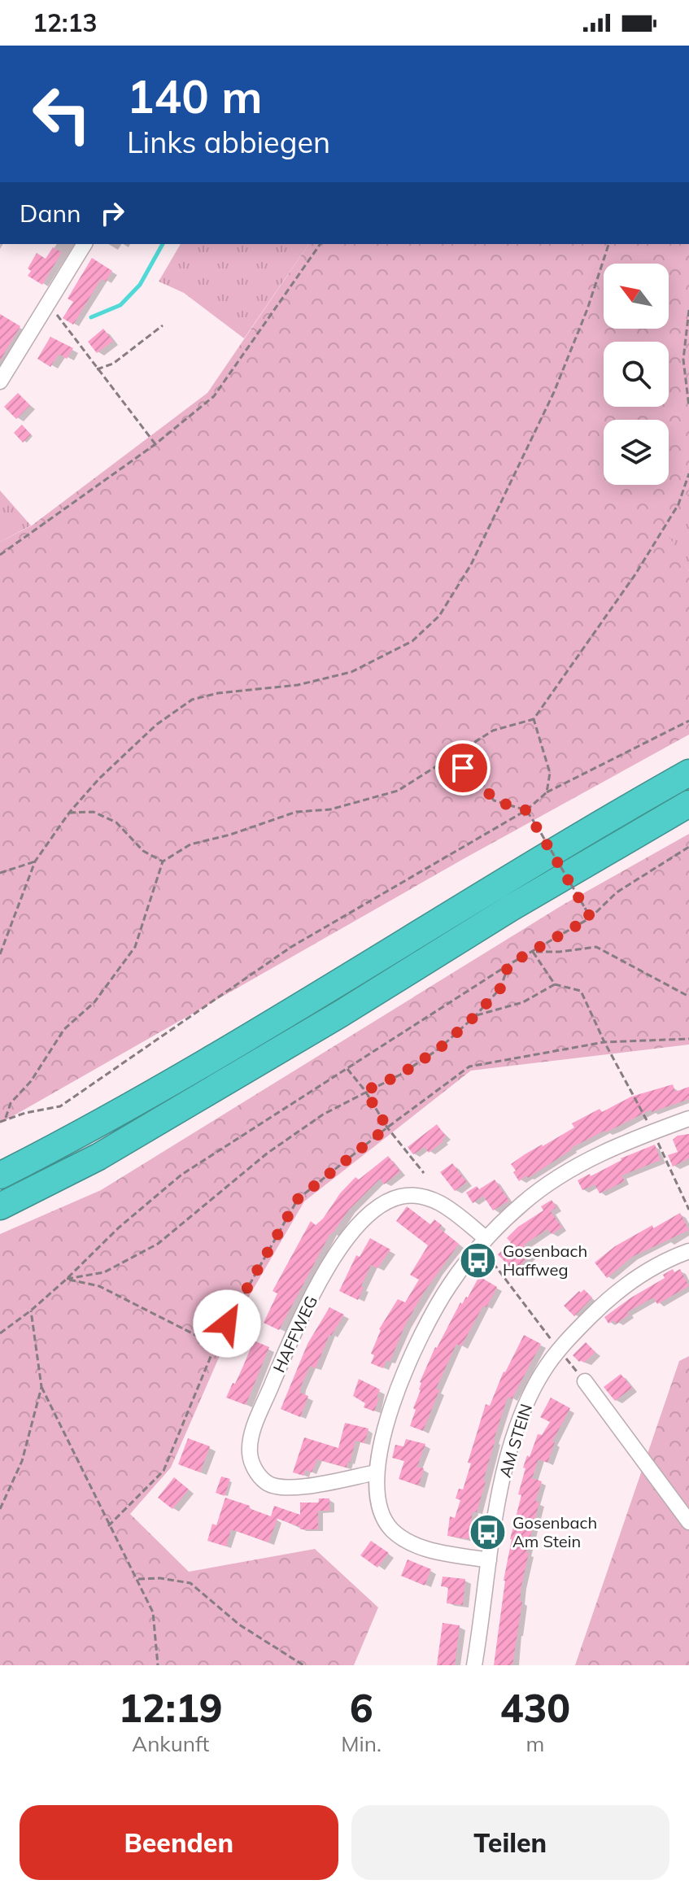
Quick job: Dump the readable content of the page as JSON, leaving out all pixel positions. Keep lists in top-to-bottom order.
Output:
{
  "streets": {
    "street": ["HAFFWEG", "AM STEIN"]
  },
  "places": {
    "bus stop": ["Gosenbach Haffweg", "Gosenbach Am Stein"]
  },
  "north": "top left",
  "page": {
    "status": "12:13",
    "turn": ["140 m", "Links abbiegen"],
    "then": "Dann",
    "eta": [
      "12:19",
      "Ankunft",
      "6",
      "Min.",
      "430",
      "m"
    ],
    "buttons": ["Beenden", "Teilen"]
  }
}
